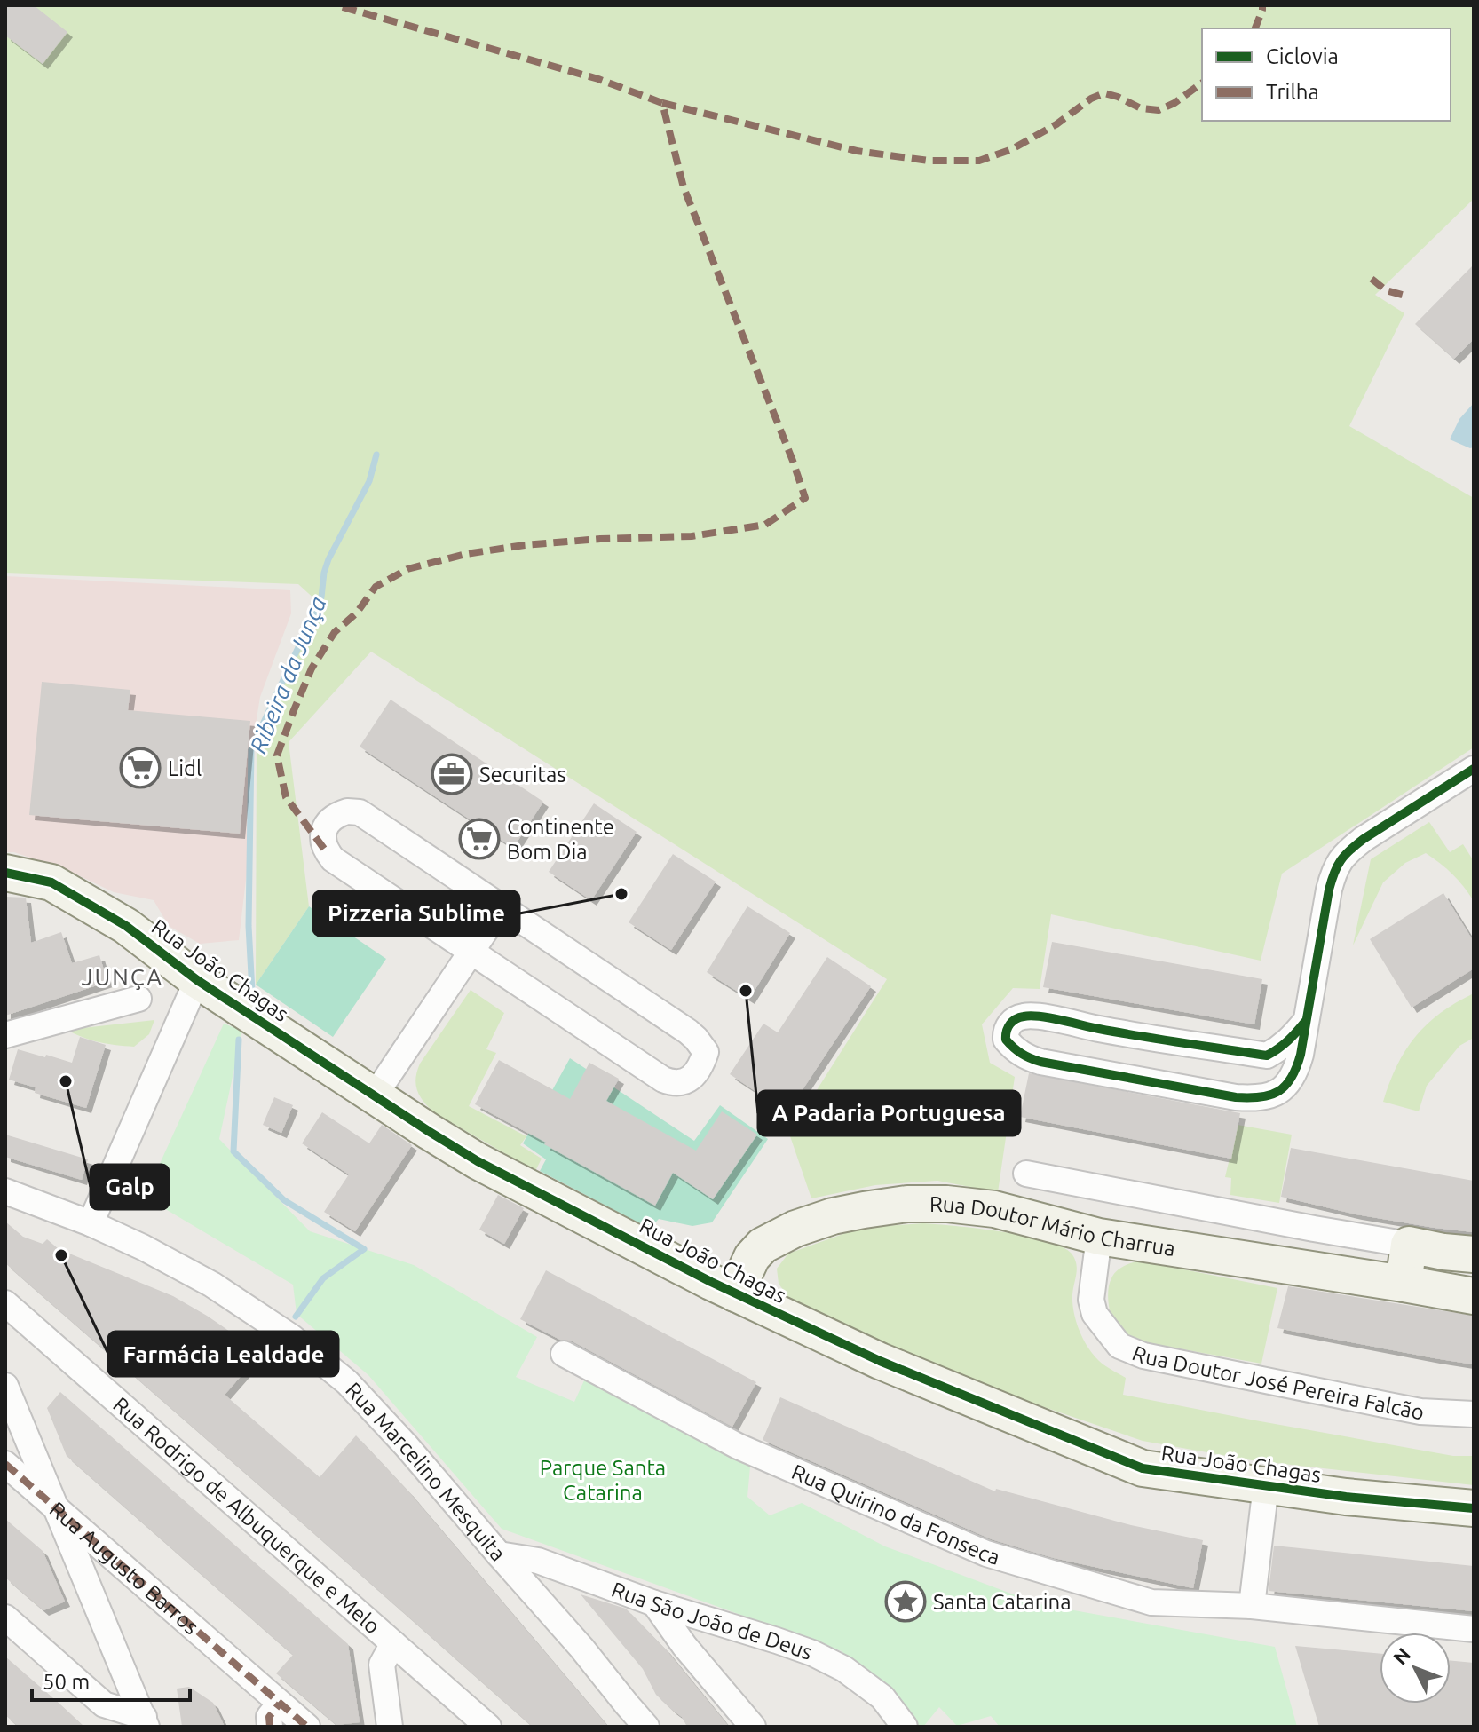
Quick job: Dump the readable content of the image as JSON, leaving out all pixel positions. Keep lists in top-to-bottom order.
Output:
{
  "streets": {
    "street": [
      "Rua João Chagas",
      "Rua Doutor Mário Charrua",
      "Rua Doutor José Pereira Falcão",
      "Rua Marcelino Mesquita",
      "Rua Quirino da Fonseca",
      "Rua Rodrigo de Albuquerque e Melo",
      "Rua Augusto Barros",
      "Rua São João de Deus"
    ]
  },
  "crossings": [
    ["Rua João Chagas", "Rua Doutor Mário Charrua"],
    ["Rua Doutor Mário Charrua", "Rua Doutor José Pereira Falcão"],
    ["Rua Marcelino Mesquita", "Rua São João de Deus"]
  ],
  "districts": ["JUNÇA"],
  "water": ["Ribeira da Junça"],
  "parks": ["Parque Santa Catarina"],
  "places": {
    "supermarket": ["Lidl", "Continente Bom Dia"],
    "office": ["Securitas"],
    "other": [
      "Pizzeria Sublime",
      "A Padaria Portuguesa",
      "Galp",
      "Farmácia Lealdade"
    ],
    "place": ["Santa Catarina"]
  },
  "legend": ["Ciclovia", "Trilha"],
  "scale_bar": "50 m",
  "north": "top left"
}
